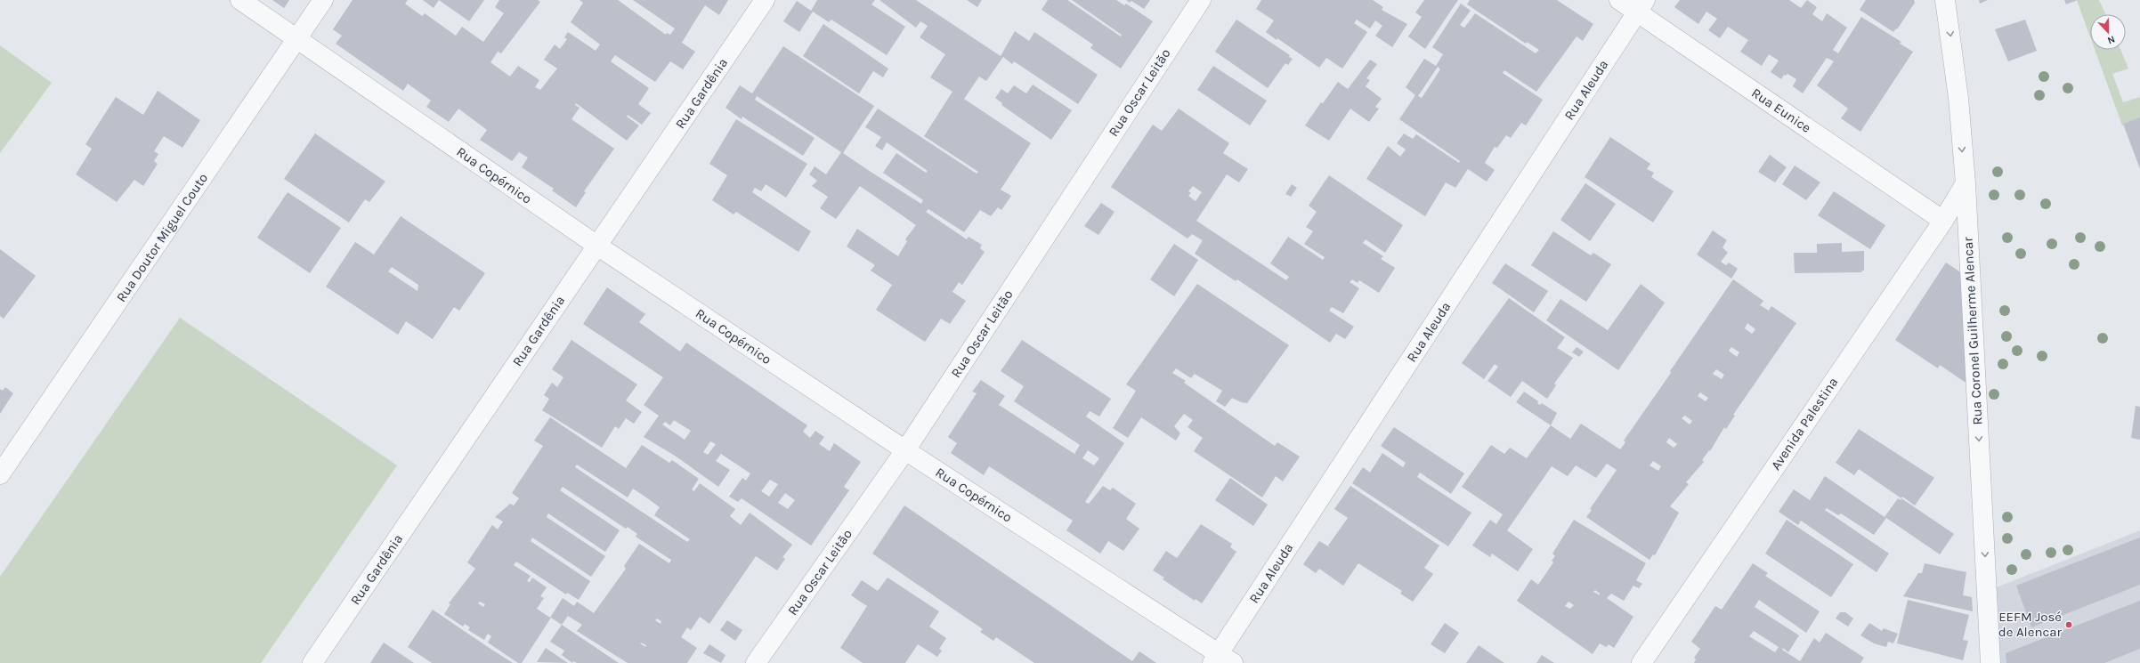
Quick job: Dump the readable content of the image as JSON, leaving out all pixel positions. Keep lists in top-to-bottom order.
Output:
{
  "streets": {
    "street": [
      "Rua Aleuda",
      "Rua Oscar Leitão",
      "Rua Gardênia",
      "Rua Eunice",
      "Rua Copérnico",
      "Rua Doutor Miguel Couto",
      "Rua Coronel Guilherme Alencar",
      "Avenida Palestina"
    ]
  },
  "crossings": [
    ["Rua Aleuda", "Rua Eunice"],
    ["Rua Aleuda", "Rua Copérnico"],
    ["Rua Oscar Leitão", "Rua Copérnico"],
    ["Rua Gardênia", "Rua Copérnico"],
    ["Rua Eunice", "Avenida Palestina"],
    ["Rua Copérnico", "Rua Doutor Miguel Couto"],
    ["Rua Coronel Guilherme Alencar", "Avenida Palestina"]
  ],
  "one_way": ["Rua Coronel Guilherme Alencar"],
  "places": ["EEFM José de Alencar"],
  "north": "bottom"
}
